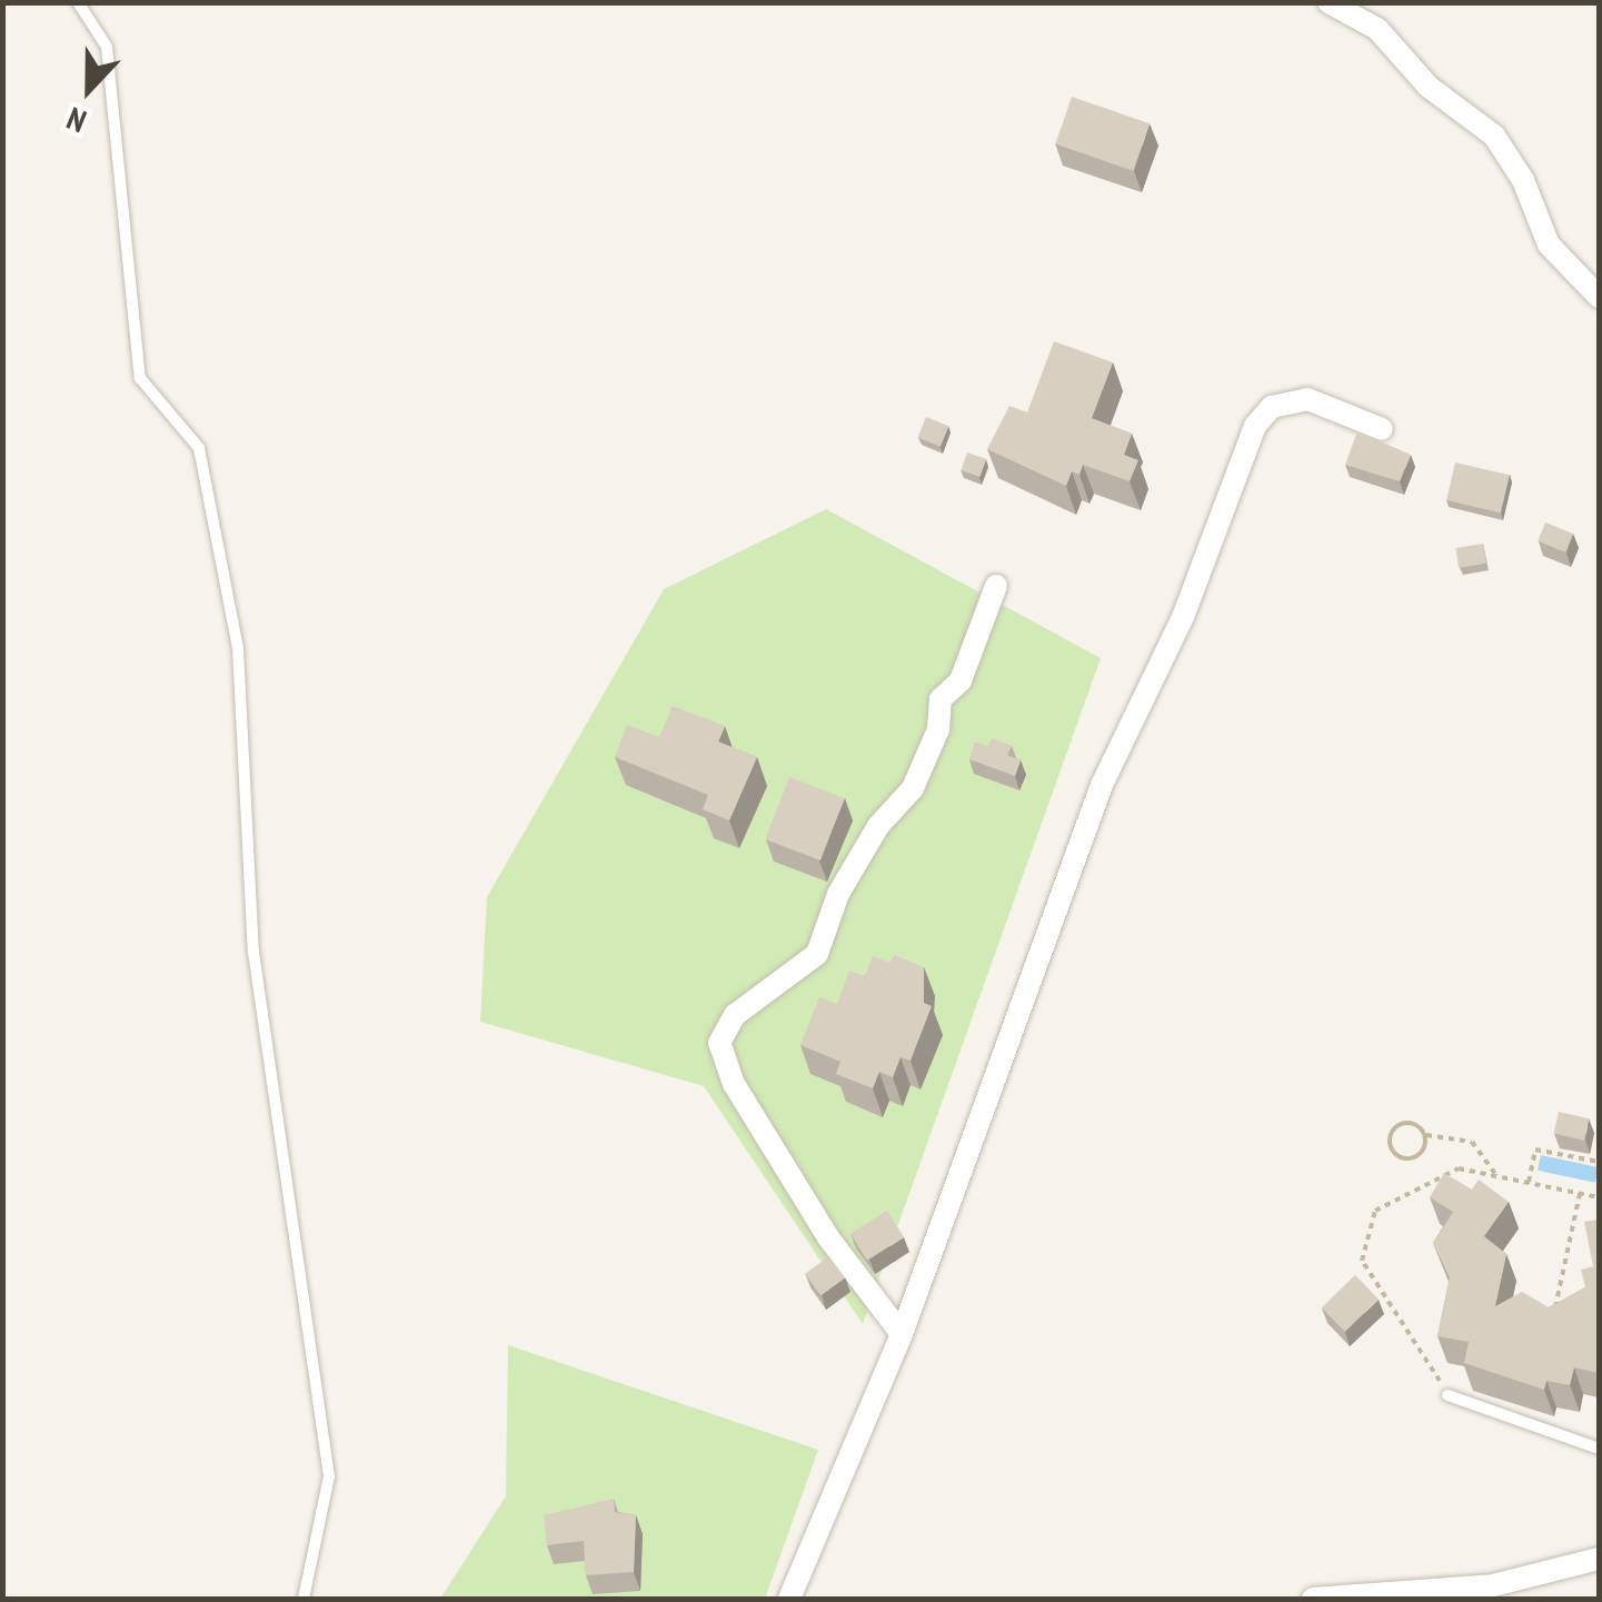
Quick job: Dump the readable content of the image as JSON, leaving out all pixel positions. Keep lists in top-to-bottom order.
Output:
{
  "north": "bottom"
}
